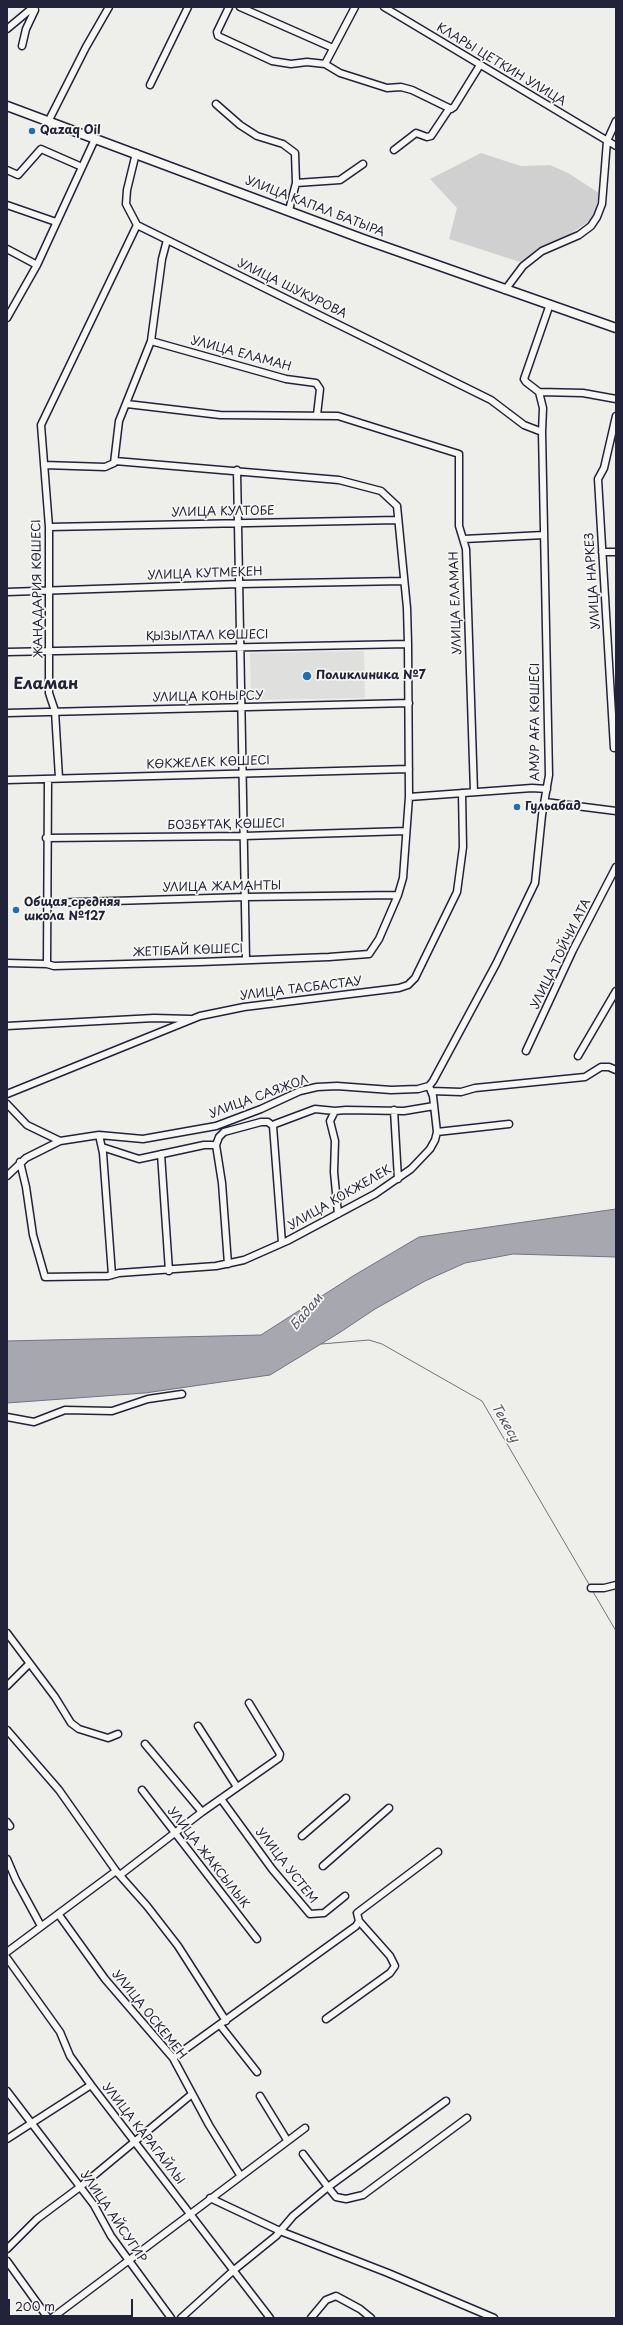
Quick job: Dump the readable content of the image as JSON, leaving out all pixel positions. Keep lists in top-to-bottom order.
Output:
{
  "streets": {
    "main road": ["УЛИЦА КАПАЛ БАТЫРА"],
    "street": [
      "КЛАРЫ ЦЕТКИН УЛИЦА",
      "УЛИЦА ШУКУРОВА",
      "УЛИЦА ЕЛАМАН",
      "УЛИЦА КУЛТОБЕ",
      "УЛИЦА КУТМЕКЕН",
      "УЛИЦА НАРКЕЗ",
      "ЖАҢАДАРИЯ КӨШЕСІ",
      "ҚЫЗЫЛТАЛ КӨШЕСІ",
      "УЛИЦА КОНЫРСУ",
      "АМУР АҒА КӨШЕСІ",
      "КӨКЖЕЛЕК КӨШЕСІ",
      "БОЗБҰТАҚ КӨШЕСІ",
      "УЛИЦА ЖАМАНТЫ",
      "ЖЕТІБАЙ КӨШЕСІ",
      "УЛИЦА ТОЙЧИ АТА",
      "УЛИЦА ТАСБАСТАУ",
      "УЛИЦА САЯЖОЛ",
      "УЛИЦА КОКЖЕЛЕК",
      "УЛИЦА ЖАКСЫЛЫК",
      "УЛИЦА УСТЕМ",
      "УЛИЦА ОСКЕМЕН",
      "УЛИЦА КАРАГАЙЛЫ",
      "УЛИЦА АЙСУГИР"
    ]
  },
  "crossings": [
    ["УЛИЦА ШУКУРОВА", "АМУР АҒА КӨШЕСІ"],
    ["УЛИЦА КУЛТОБЕ", "ЖАҢАДАРИЯ КӨШЕСІ"],
    ["УЛИЦА КУТМЕКЕН", "ЖАҢАДАРИЯ КӨШЕСІ"],
    ["ЖАҢАДАРИЯ КӨШЕСІ", "ҚЫЗЫЛТАЛ КӨШЕСІ"],
    ["ЖАҢАДАРИЯ КӨШЕСІ", "УЛИЦА КОНЫРСУ"],
    ["ЖАҢАДАРИЯ КӨШЕСІ", "КӨКЖЕЛЕК КӨШЕСІ"],
    ["АМУР АҒА КӨШЕСІ", "УЛИЦА САЯЖОЛ"],
    ["УЛИЦА ЖАМАНТЫ", "ЖЕТІБАЙ КӨШЕСІ"],
    ["УЛИЦА САЯЖОЛ", "УЛИЦА КОКЖЕЛЕК"]
  ],
  "districts": ["Еламан"],
  "water": ["Бадам", "Текесу"],
  "places": [
    "Qazaq Oil",
    "Поликлиника №7",
    "Гульабад",
    "Общая средняя школа №127"
  ],
  "scale_bar": "200 m"
}
